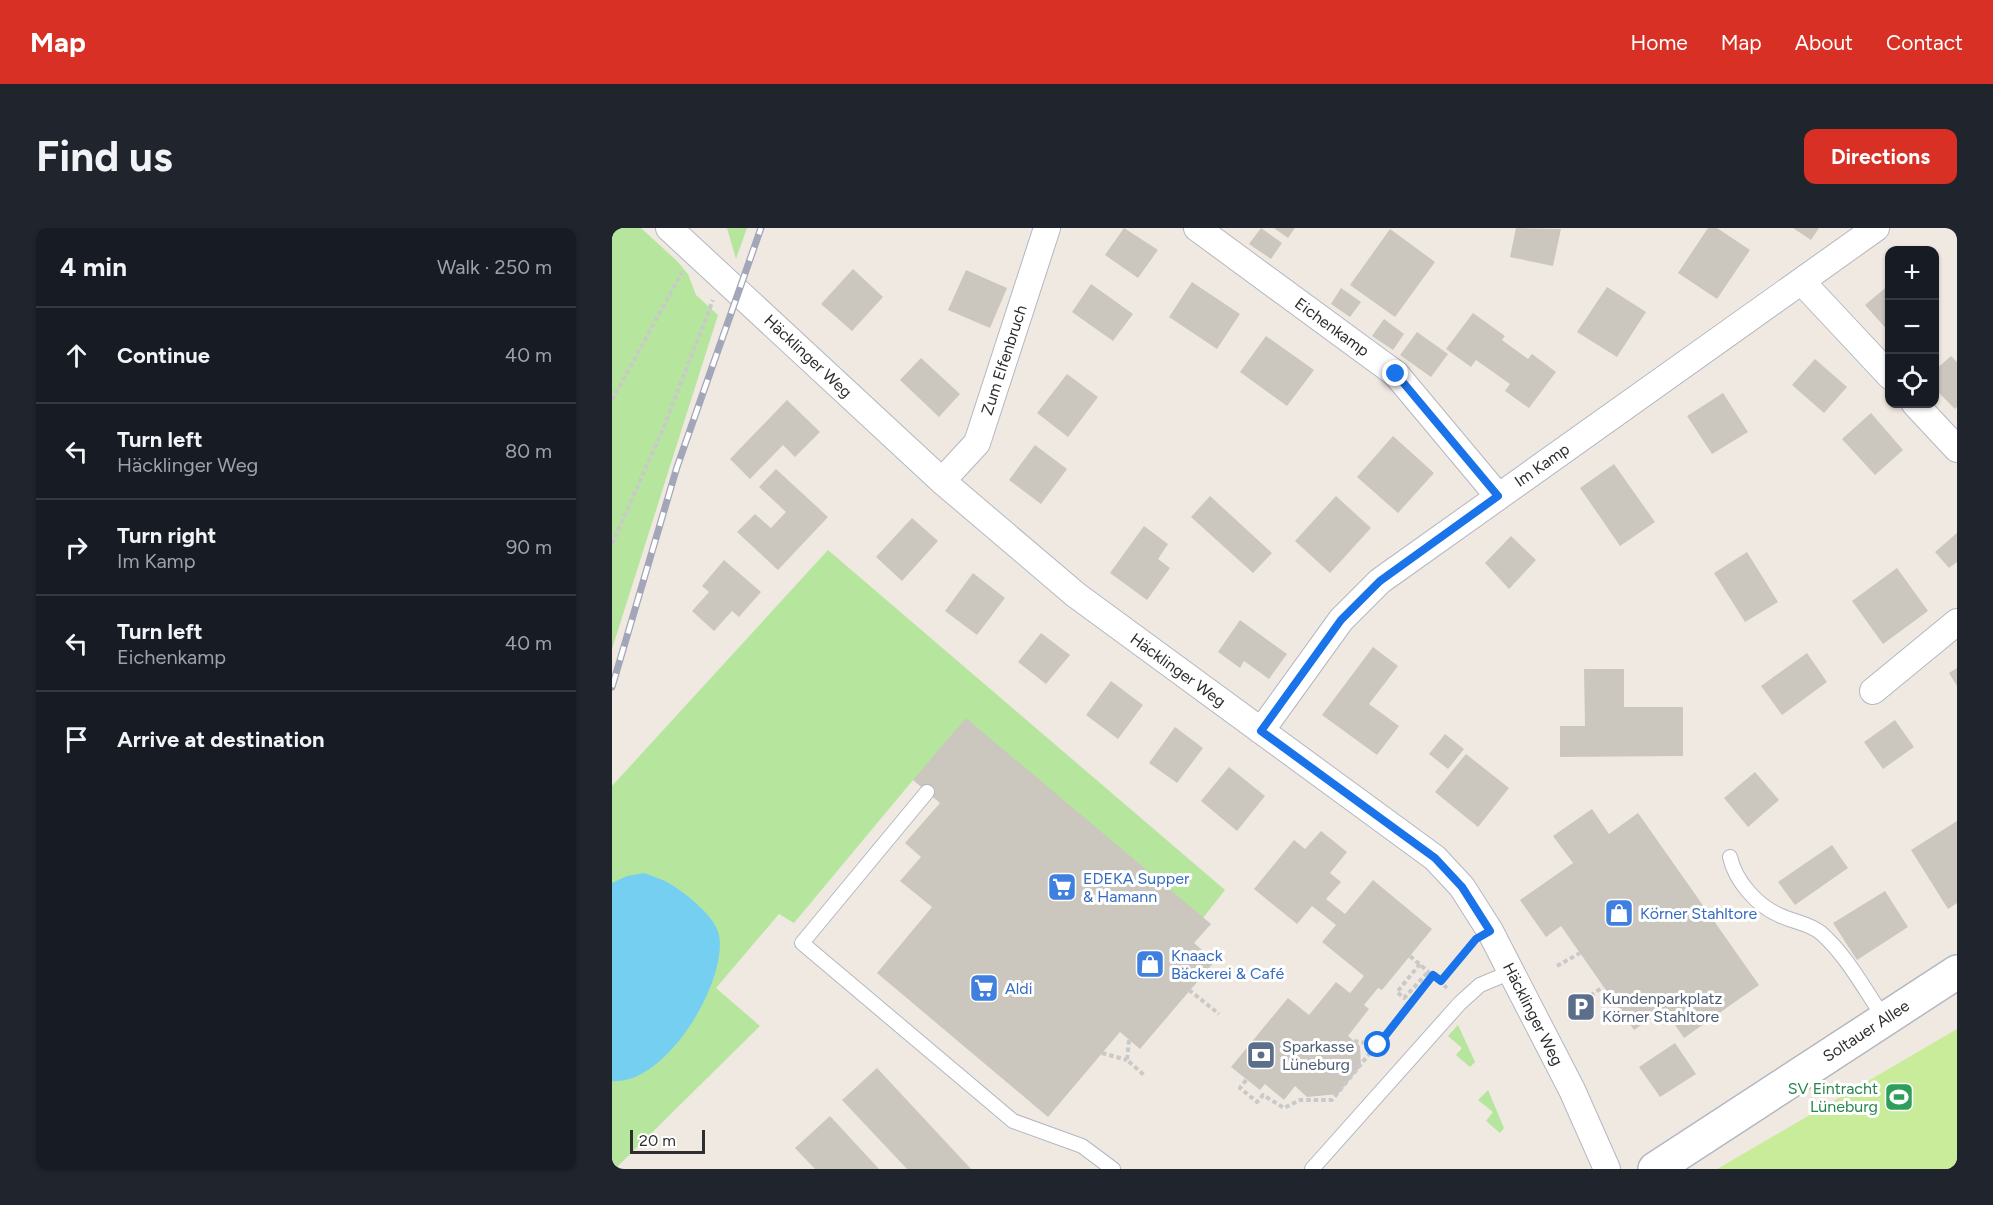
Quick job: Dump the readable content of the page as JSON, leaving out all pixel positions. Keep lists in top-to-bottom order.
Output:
{
  "streets": {
    "street": [
      "Eichenkamp",
      "Häcklinger Weg",
      "Zum Elfenbruch",
      "Im Kamp",
      "Soltauer Allee"
    ]
  },
  "crossings": [
    ["Eichenkamp", "Im Kamp"],
    ["Häcklinger Weg", "Zum Elfenbruch"],
    ["Häcklinger Weg", "Im Kamp"]
  ],
  "places": {
    "supermarket": ["EDEKA Supper & Hamann", "Aldi"],
    "shop": ["Körner Stahltore", "Knaack Bäckerei & Café"],
    "parking": ["Kundenparkplatz Körner Stahltore"],
    "bank": ["Sparkasse Lüneburg"],
    "sports": ["SV Eintracht Lüneburg"]
  },
  "scale_bar": "20 m",
  "page": {
    "header": "Map",
    "nav": [
      "Home",
      "Map",
      "About",
      "Contact"
    ],
    "buttons": "Directions",
    "title": "Find us",
    "heading": ["4 min", "Walk · 250 m"],
    "map_buttons": ["+", "−"],
    "list": [
      ["Continue", "40 m"],
      ["Turn left", "Häcklinger Weg", "80 m"],
      ["Turn right", "Im Kamp", "90 m"],
      ["Turn left", "Eichenkamp", "40 m"],
      "Arrive at destination"
    ],
    "scale": "20 m"
  }
}
